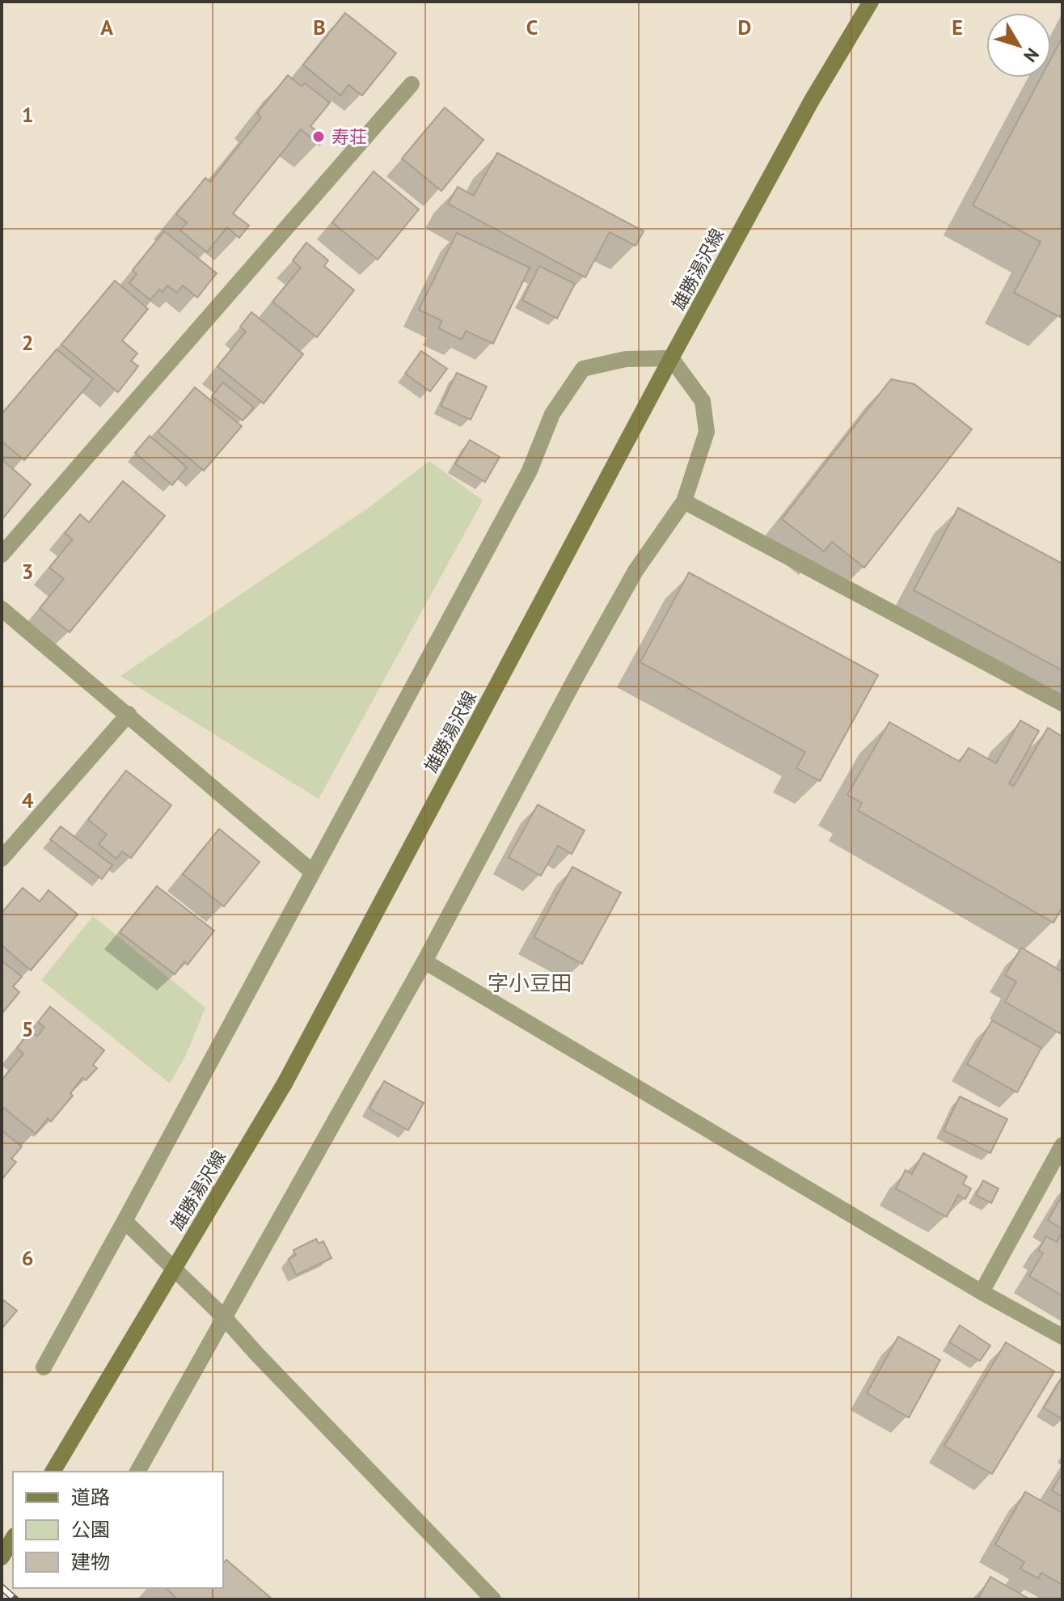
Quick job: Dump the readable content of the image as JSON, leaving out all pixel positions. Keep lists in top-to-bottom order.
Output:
{
  "streets": {
    "main road": ["雄勝湯沢線"]
  },
  "districts": ["字小豆田"],
  "places": ["寿荘"],
  "legend": ["道路", "公園", "建物"],
  "north": "bottom right",
  "grid": {
    "columns": [
      "A",
      "B",
      "C",
      "D",
      "E"
    ],
    "rows": [
      "1",
      "2",
      "3",
      "4",
      "5",
      "6"
    ]
  }
}
